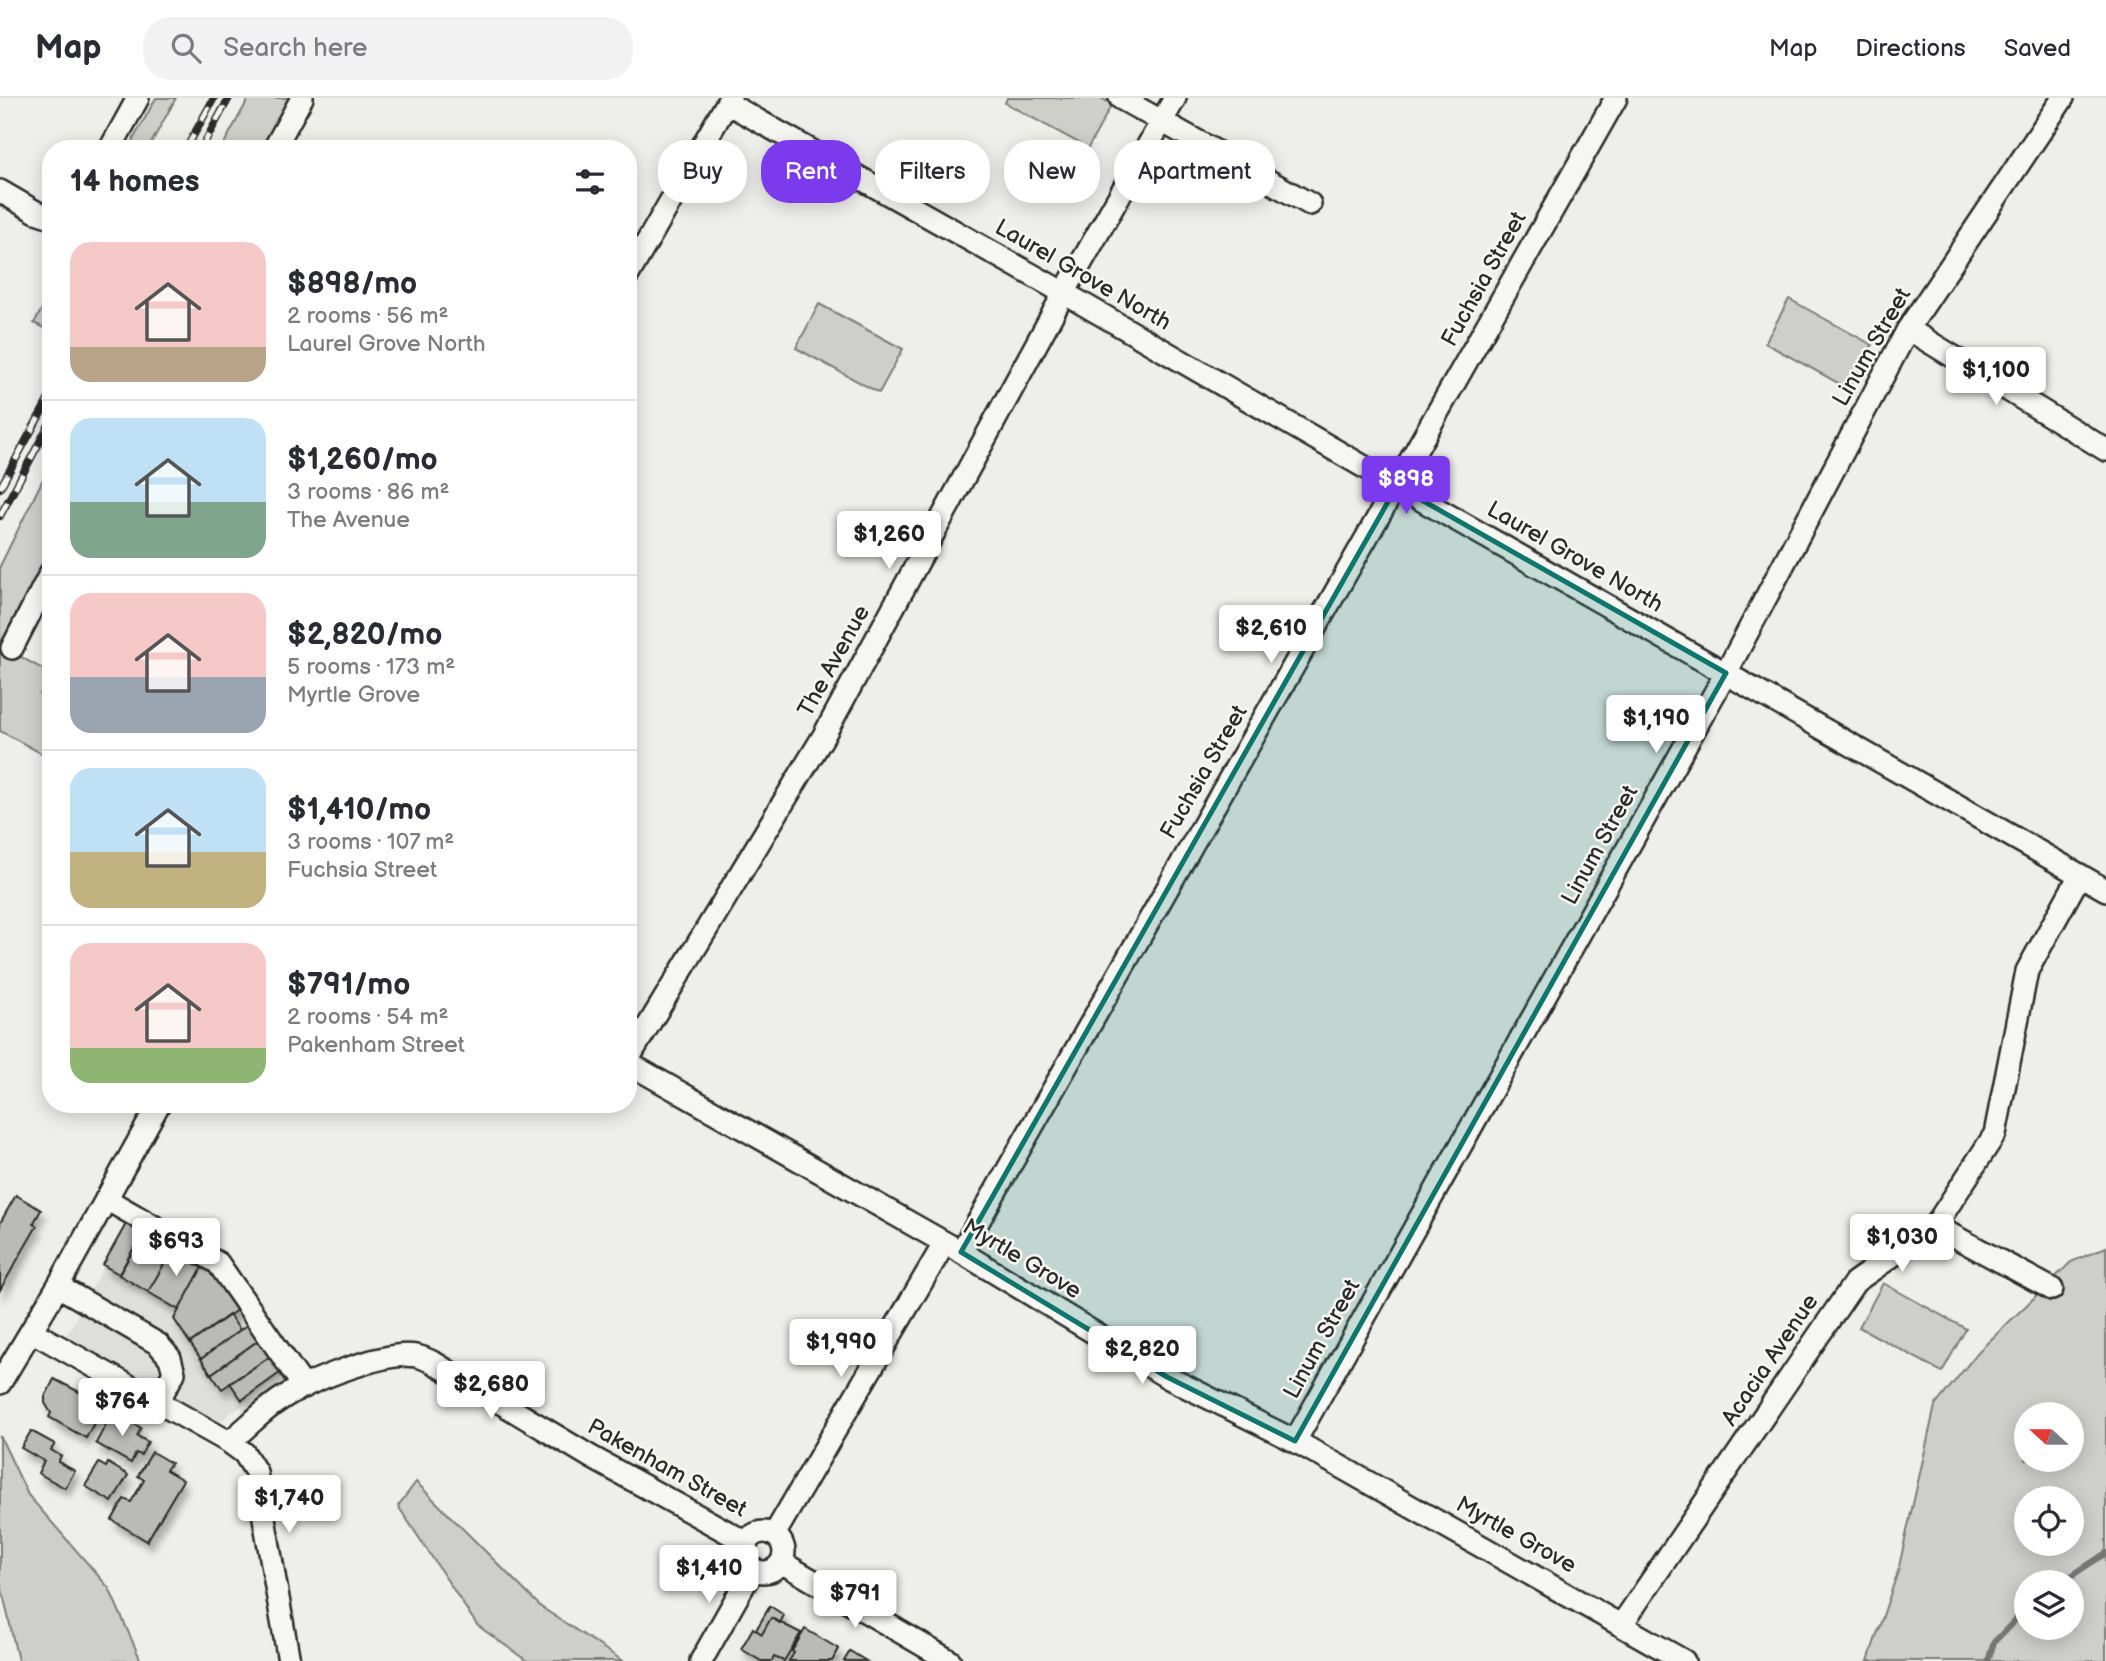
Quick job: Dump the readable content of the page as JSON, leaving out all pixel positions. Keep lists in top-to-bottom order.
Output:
{
  "streets": {
    "street": [
      "Laurel Grove North",
      "Fuchsia Street",
      "Linum Street",
      "The Avenue",
      "Myrtle Grove",
      "Acacia Avenue",
      "Pakenham Street"
    ]
  },
  "crossings": [
    ["Laurel Grove North", "Fuchsia Street"],
    ["Laurel Grove North", "Linum Street"],
    ["Laurel Grove North", "The Avenue"],
    ["Laurel Grove North", "Acacia Avenue"],
    ["Fuchsia Street", "Myrtle Grove"],
    ["Fuchsia Street", "Pakenham Street"],
    ["Linum Street", "Myrtle Grove"],
    ["Myrtle Grove", "Acacia Avenue"]
  ],
  "north": "left",
  "page": {
    "header": "Map",
    "search": "Search here",
    "nav": ["Map", "Directions", "Saved"],
    "chip": [
      "Buy",
      "Rent",
      "Filters",
      "New",
      "Apartment"
    ],
    "heading": "14 homes",
    "list": [
      {
        "name": "$898/mo",
        "note": "2 rooms · 56 m² · Laurel Grove North"
      },
      {
        "name": "$1,260/mo",
        "note": "3 rooms · 86 m² · The Avenue"
      },
      {
        "name": "$2,820/mo",
        "note": "5 rooms · 173 m² · Myrtle Grove"
      },
      {
        "name": "$1,410/mo",
        "note": "3 rooms · 107 m² · Fuchsia Street"
      },
      {
        "name": "$791/mo",
        "note": "2 rooms · 54 m² · Pakenham Street"
      }
    ],
    "price": [
      "$1,100",
      "$898",
      "$1,260",
      "$2,610",
      "$1,190",
      "$1,030",
      "$693",
      "$1,990",
      "$2,820",
      "$2,680",
      "$764",
      "$1,740",
      "$1,410",
      "$791"
    ]
  }
}
